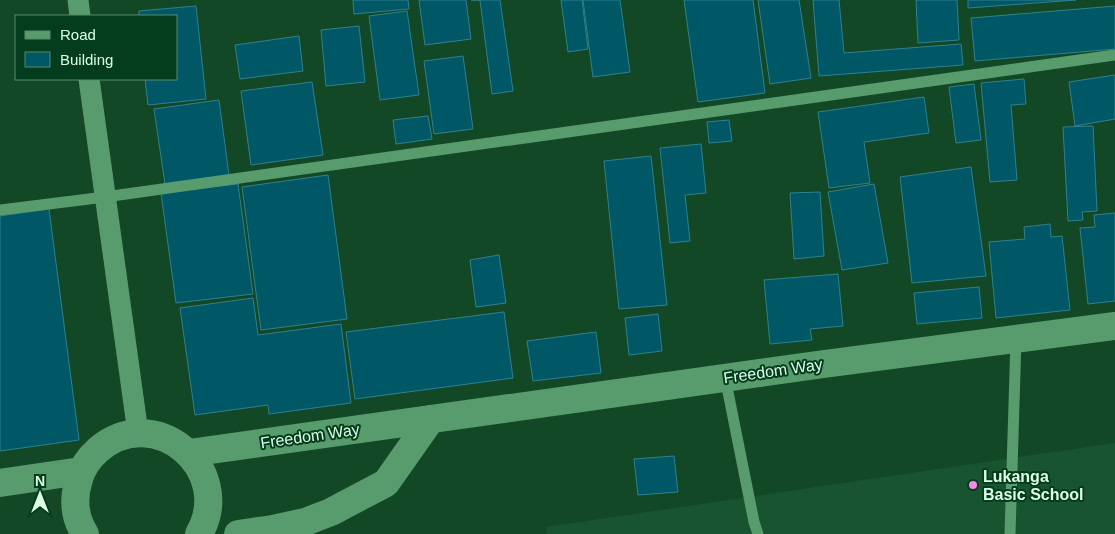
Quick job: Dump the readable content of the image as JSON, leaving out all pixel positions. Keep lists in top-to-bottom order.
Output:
{
  "streets": {
    "main road": ["Freedom Way"]
  },
  "places": ["Lukanga Basic School"],
  "legend": ["Road", "Building"],
  "north": "top"
}
